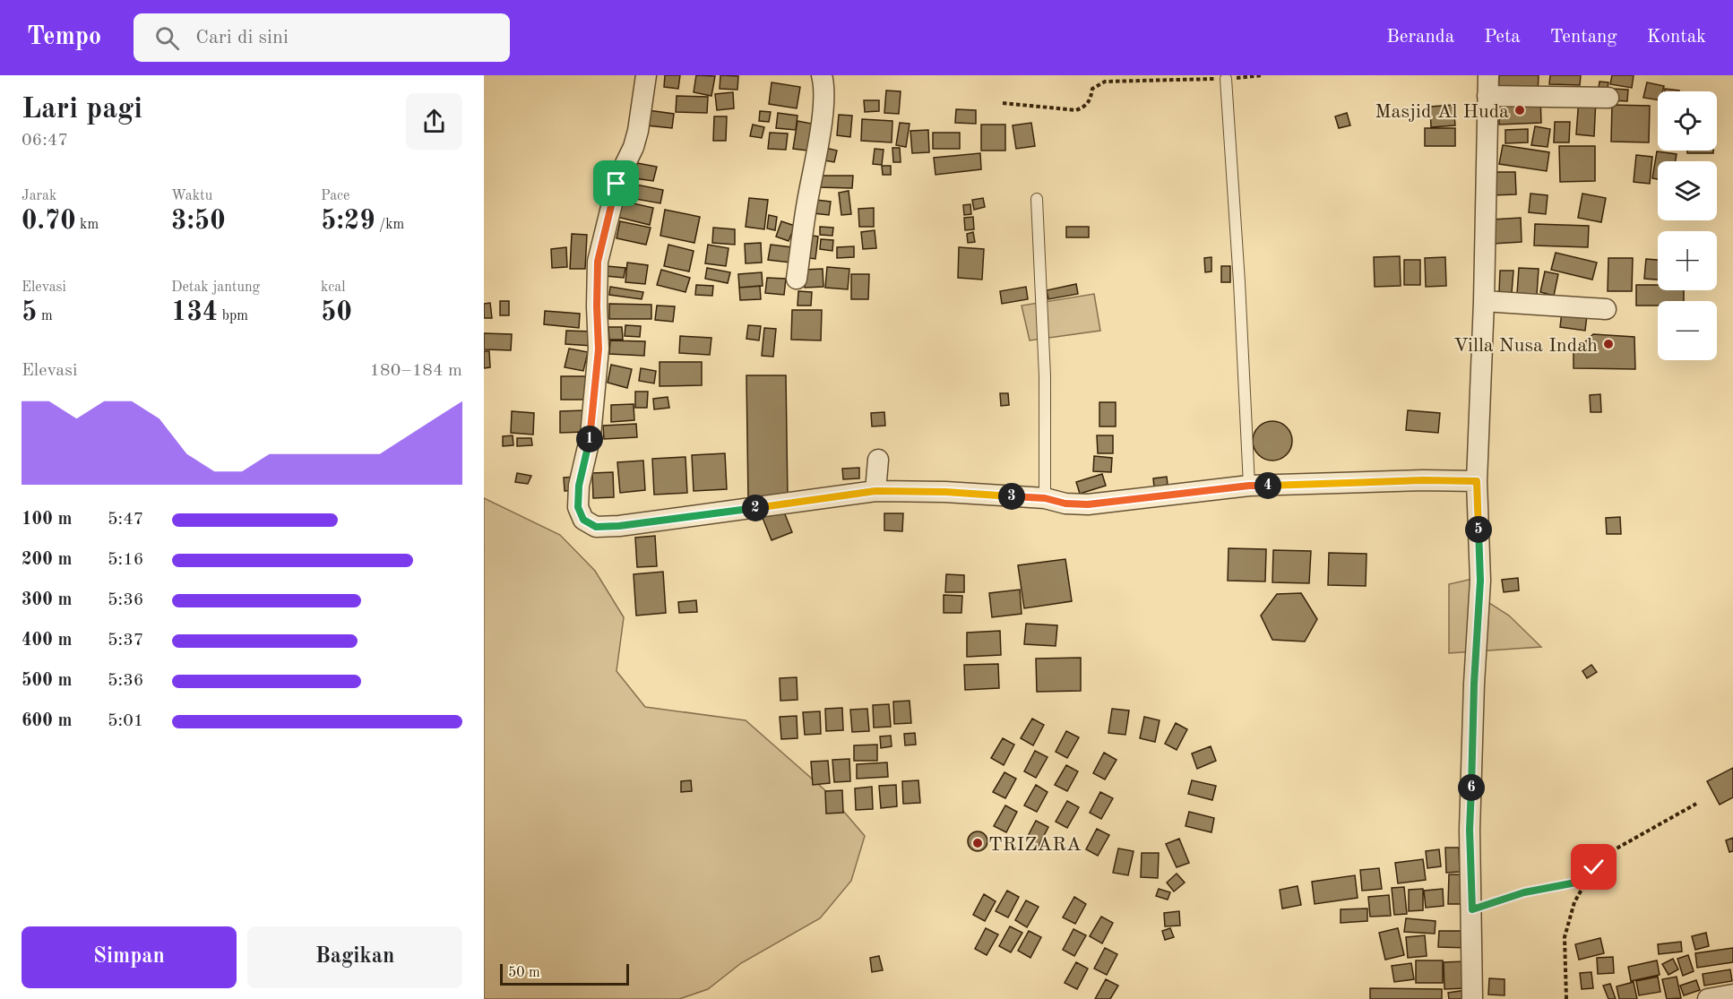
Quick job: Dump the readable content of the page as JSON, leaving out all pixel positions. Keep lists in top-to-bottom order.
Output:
{
  "places": ["Masjid Al Huda", "Villa Nusa Indah", "TRIZARA"],
  "scale_bar": "50 m",
  "page": {
    "header": "Tempo",
    "search": "Cari di sini",
    "nav": [
      "Beranda",
      "Peta",
      "Tentang",
      "Kontak"
    ],
    "heading": ["Lari pagi", "06:47"],
    "map_buttons": ["+", "−"],
    "stats": [
      ["Jarak", "0.70 km"],
      ["Waktu", "3:50"],
      ["Pace", "5:29 /km"],
      ["Elevasi", "5 m"],
      ["Detak jantung", "134 bpm"],
      ["kcal", "50"]
    ],
    "chart": ["Elevasi", "180–184 m"],
    "pins": [
      "1",
      "4",
      "3",
      "2",
      "5",
      "6"
    ],
    "list": [
      {
        "name": "100 m",
        "note": "5:47"
      },
      {
        "name": "200 m",
        "note": "5:16"
      },
      {
        "name": "300 m",
        "note": "5:36"
      },
      {
        "name": "400 m",
        "note": "5:37"
      },
      {
        "name": "500 m",
        "note": "5:36"
      },
      {
        "name": "600 m",
        "note": "5:01"
      }
    ],
    "buttons": ["Simpan", "Bagikan"],
    "scale": "50 m"
  }
}
